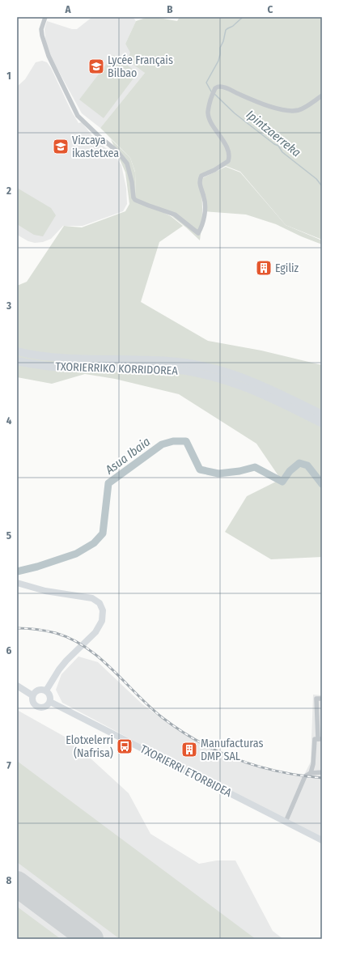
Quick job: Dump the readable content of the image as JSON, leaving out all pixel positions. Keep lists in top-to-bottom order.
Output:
{
  "streets": {
    "highway": ["TXORIERRIKO KORRIDOREA"],
    "street": ["TXORIERRI ETORBIDEA"]
  },
  "water": ["Ipintzaerreka", "Asua Ibaia"],
  "places": {
    "school or university": ["Lycée Français Bilbao", "Vizcaya ikastetxea"],
    "building": ["Egiliz", "Manufacturas DMP SAL"],
    "bus stop": ["Elotxelerri (Nafrisa)"]
  },
  "grid": {
    "columns": ["A", "B", "C"],
    "rows": [
      "1",
      "2",
      "3",
      "4",
      "5",
      "6",
      "7",
      "8"
    ]
  }
}
